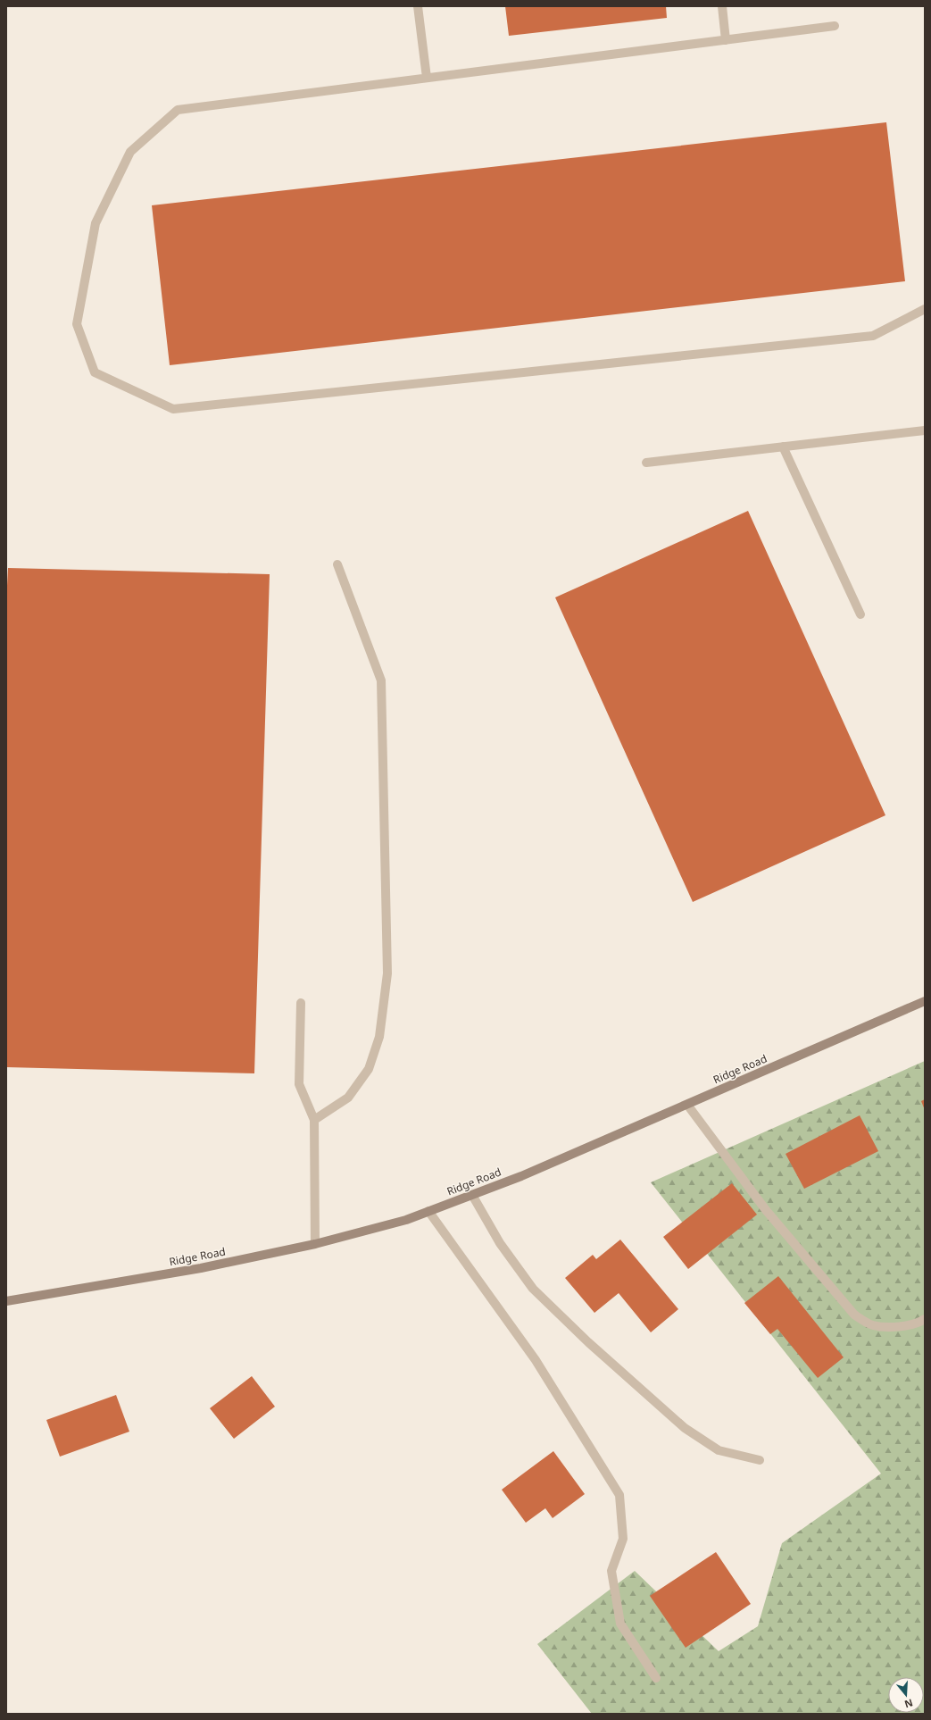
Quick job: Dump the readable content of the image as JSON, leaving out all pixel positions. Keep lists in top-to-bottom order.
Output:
{
  "streets": {
    "street": ["Ridge Road"]
  },
  "north": "bottom"
}
